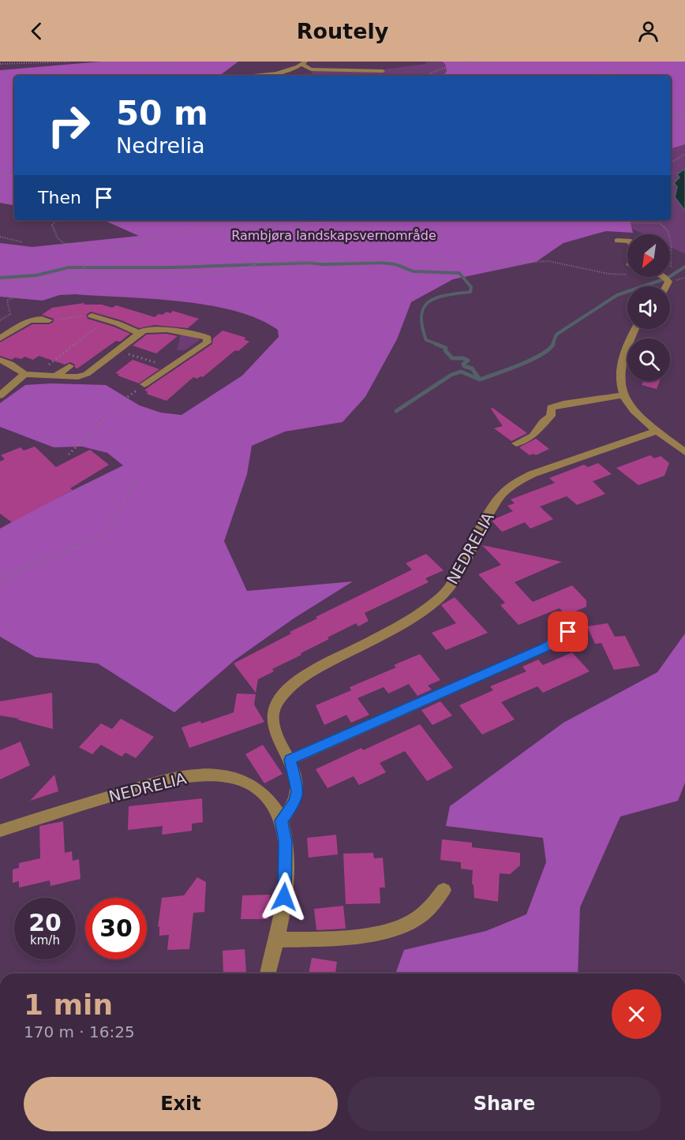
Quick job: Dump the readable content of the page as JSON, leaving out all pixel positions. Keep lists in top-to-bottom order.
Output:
{
  "streets": {
    "street": ["NEDRELIA"]
  },
  "parks": ["Rambjøra landskapsvernområde"],
  "north": "bottom left",
  "page": {
    "header": "Routely",
    "turn": ["50 m", "Nedrelia"],
    "then": "Then",
    "speed": "20 km/h",
    "limit": "30",
    "heading": ["1 min", "170 m · 16:25"],
    "buttons": ["Exit", "Share"]
  }
}
